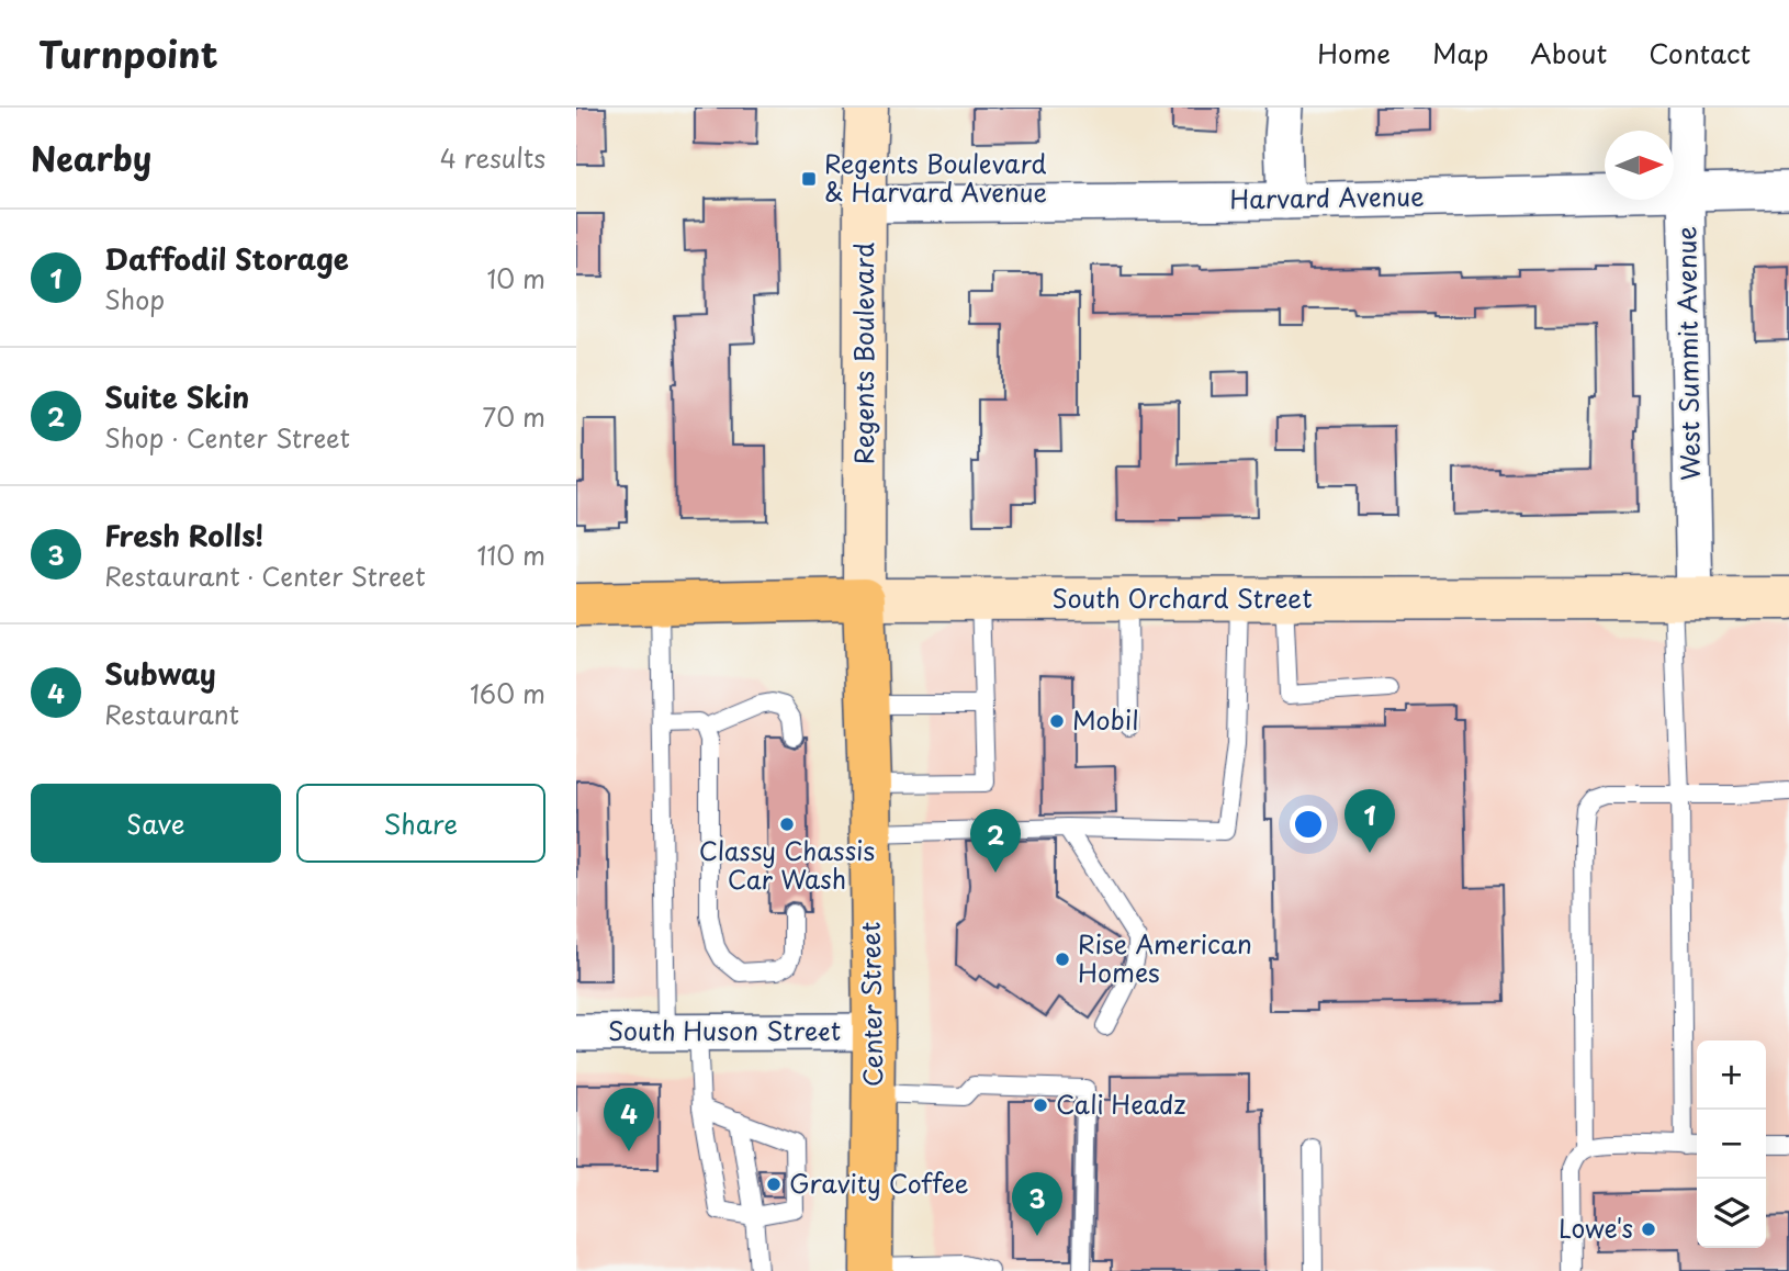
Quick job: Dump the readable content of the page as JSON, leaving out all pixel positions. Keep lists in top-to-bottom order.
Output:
{
  "streets": {
    "main road": ["Regents Boulevard", "South Orchard Street", "Center Street"],
    "street": ["Harvard Avenue", "West Summit Avenue", "South Huson Street"]
  },
  "crossings": [
    ["Harvard Avenue", "Regents Boulevard"],
    ["Harvard Avenue", "West Summit Avenue"],
    ["Regents Boulevard", "South Orchard Street"],
    ["Regents Boulevard", "Center Street"],
    ["West Summit Avenue", "South Orchard Street"],
    ["South Orchard Street", "Center Street"],
    ["Center Street", "South Huson Street"]
  ],
  "places": {
    "transit": ["Regents Boulevard & Harvard Avenue"],
    "other": [
      "Mobil",
      "Classy Chassis Car Wash",
      "Rise American Homes",
      "Cali Headz",
      "Gravity Coffee",
      "Lowe's"
    ]
  },
  "north": "right",
  "page": {
    "header": "Turnpoint",
    "nav": [
      "Home",
      "Map",
      "About",
      "Contact"
    ],
    "heading": ["Nearby", "4 results"],
    "list": [
      {
        "mark": "1",
        "name": "Daffodil Storage",
        "note": "Shop",
        "value": "10 m"
      },
      {
        "mark": "2",
        "name": "Suite Skin",
        "note": "Shop · Center Street",
        "value": "70 m"
      },
      {
        "mark": "3",
        "name": "Fresh Rolls!",
        "note": "Restaurant · Center Street",
        "value": "110 m"
      },
      {
        "mark": "4",
        "name": "Subway",
        "note": "Restaurant",
        "value": "160 m"
      }
    ],
    "buttons": ["Save", "Share"],
    "pins": [
      "1",
      "2",
      "4",
      "3"
    ],
    "map_buttons": ["+", "−"]
  }
}
